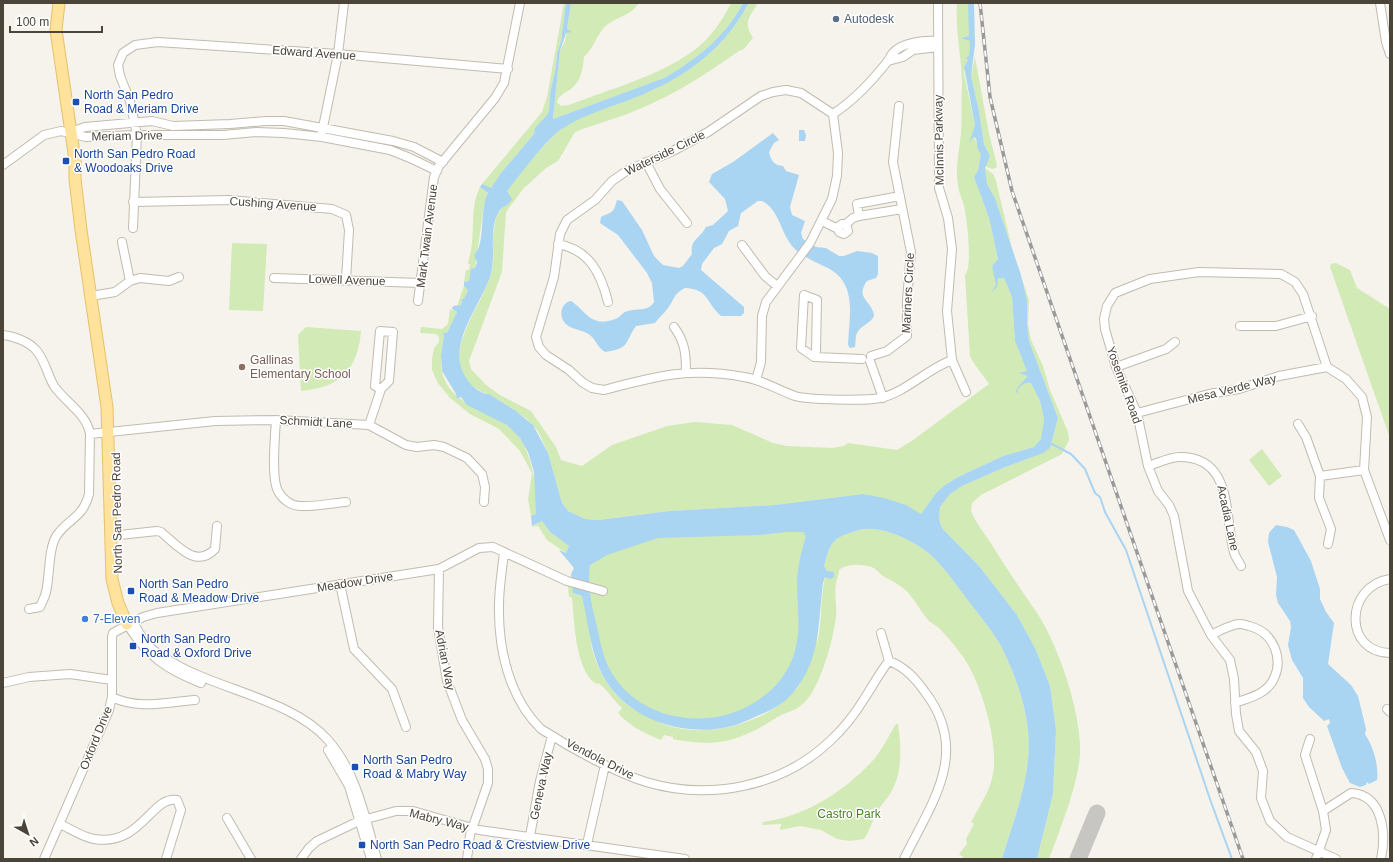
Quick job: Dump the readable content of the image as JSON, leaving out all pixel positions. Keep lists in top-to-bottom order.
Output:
{
  "streets": {
    "main road": ["North San Pedro Road"],
    "street": [
      "Edward Avenue",
      "Meriam Drive",
      "McInnis Parkway",
      "Waterside Circle",
      "Cushing Avenue",
      "Mark Twain Avenue",
      "Lowell Avenue",
      "Mariners Circle",
      "Yosemite Road",
      "Mesa Verde Way",
      "Schmidt Lane",
      "Acadia Lane",
      "Meadow Drive",
      "Adrian Way",
      "Oxford Drive",
      "Vendola Drive",
      "Geneva Way",
      "Mabry Way"
    ]
  },
  "crossings": [
    ["Edward Avenue", "Meriam Drive"],
    ["Edward Avenue", "Mark Twain Avenue"],
    ["Meriam Drive", "Mark Twain Avenue"],
    ["Meriam Drive", "North San Pedro Road"],
    ["McInnis Parkway", "Waterside Circle"],
    ["Cushing Avenue", "Lowell Avenue"],
    ["Mark Twain Avenue", "Lowell Avenue"],
    ["Yosemite Road", "Mesa Verde Way"],
    ["Yosemite Road", "Acadia Lane"],
    ["Schmidt Lane", "North San Pedro Road"],
    ["North San Pedro Road", "Meadow Drive"],
    ["North San Pedro Road", "Oxford Drive"],
    ["North San Pedro Road", "Mabry Way"],
    ["Meadow Drive", "Adrian Way"],
    ["Meadow Drive", "Oxford Drive"],
    ["Meadow Drive", "Vendola Drive"],
    ["Adrian Way", "Mabry Way"],
    ["Vendola Drive", "Geneva Way"],
    ["Geneva Way", "Mabry Way"]
  ],
  "parks": ["Castro Park"],
  "places": {
    "other": ["Autodesk", "Gallinas Elementary School", "7-Eleven"],
    "transit": [
      "North San Pedro Road & Meriam Drive",
      "North San Pedro Road & Woodoaks Drive",
      "North San Pedro Road & Meadow Drive",
      "North San Pedro Road & Oxford Drive",
      "North San Pedro Road & Mabry Way",
      "North San Pedro Road & Crestview Drive"
    ]
  },
  "scale_bar": "100 m",
  "north": "bottom right"
}
